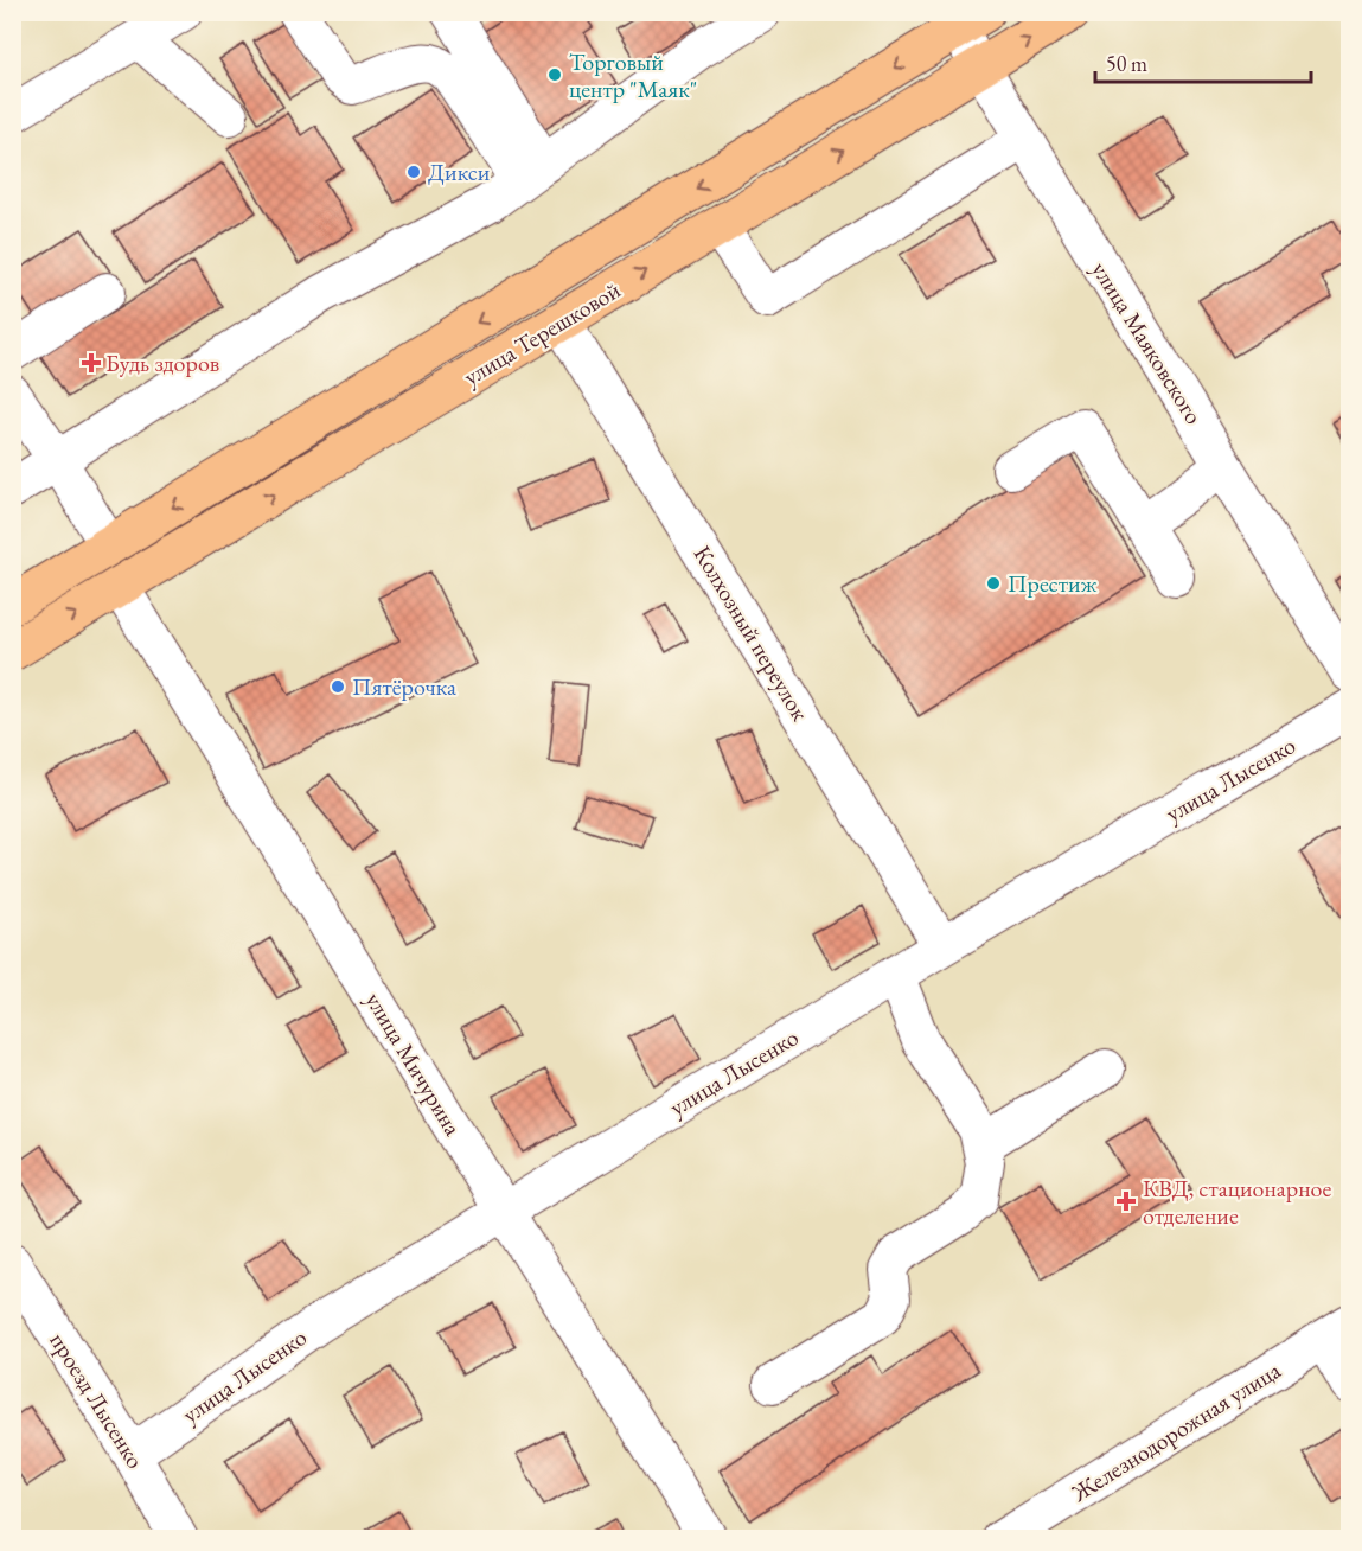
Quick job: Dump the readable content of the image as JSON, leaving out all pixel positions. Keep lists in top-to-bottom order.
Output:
{
  "streets": {
    "highway": ["улица Терешковой"],
    "street": [
      "улица Маяковского",
      "Колхозный переулок",
      "улица Лысенко",
      "улица Мичурина",
      "проезд Лысенко",
      "Железнодорожная улица"
    ]
  },
  "crossings": [
    ["улица Терешковой", "улица Маяковского"],
    ["улица Терешковой", "Колхозный переулок"],
    ["улица Терешковой", "улица Мичурина"],
    ["Колхозный переулок", "улица Лысенко"],
    ["улица Лысенко", "улица Мичурина"],
    ["улица Лысенко", "проезд Лысенко"]
  ],
  "places": {
    "other": [
      "Торговый центр \"Маяк\"",
      "Дикси",
      "Престиж",
      "Пятёрочка"
    ],
    "health": ["Будь здоров", "КВД, стационарное отделение"]
  },
  "scale_bar": "50 m"
}
